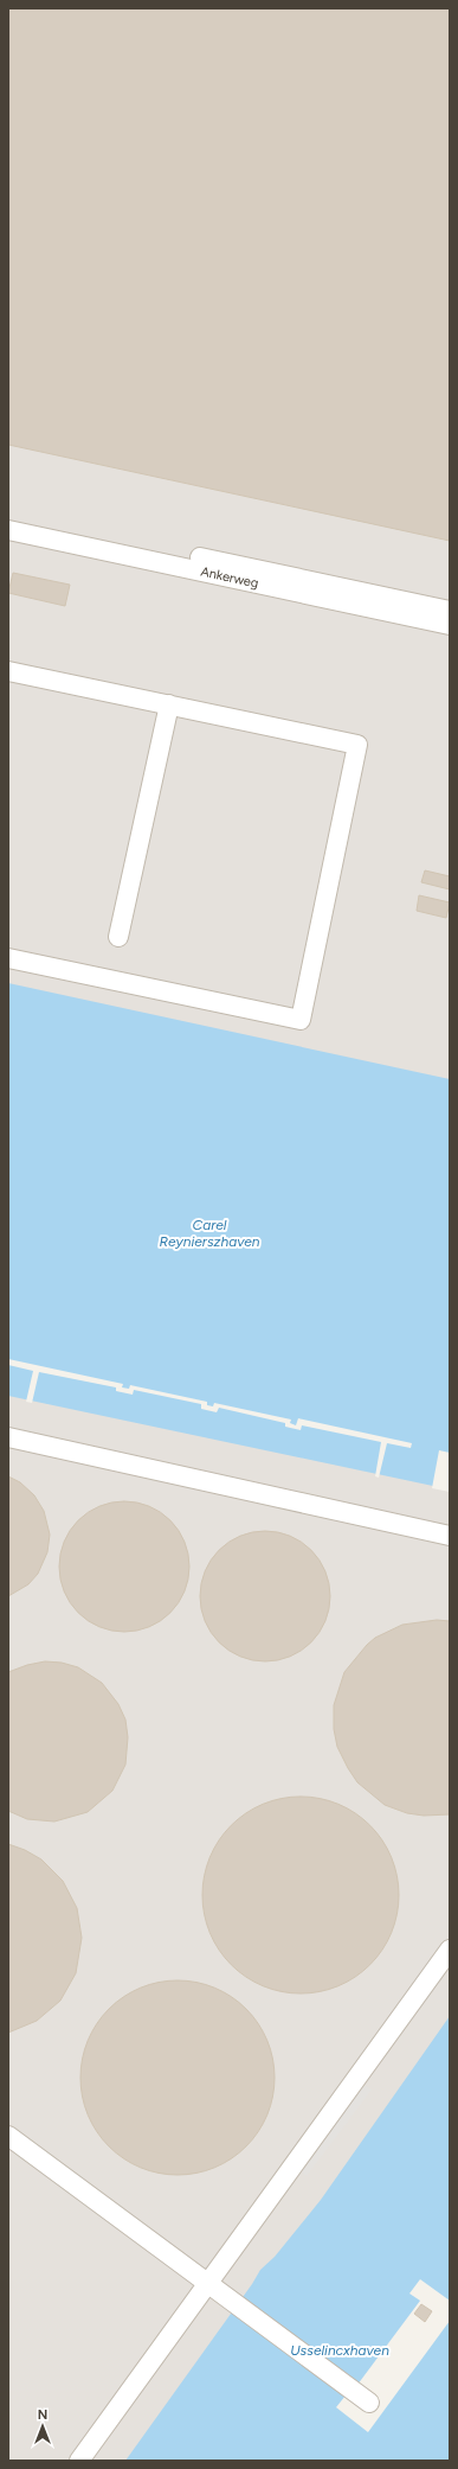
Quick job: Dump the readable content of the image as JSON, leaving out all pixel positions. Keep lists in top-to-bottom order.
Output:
{
  "streets": {
    "lane": ["Ankerweg"]
  },
  "water": ["Carel Reynierszhaven", "Usselincxhaven"],
  "north": "top"
}
